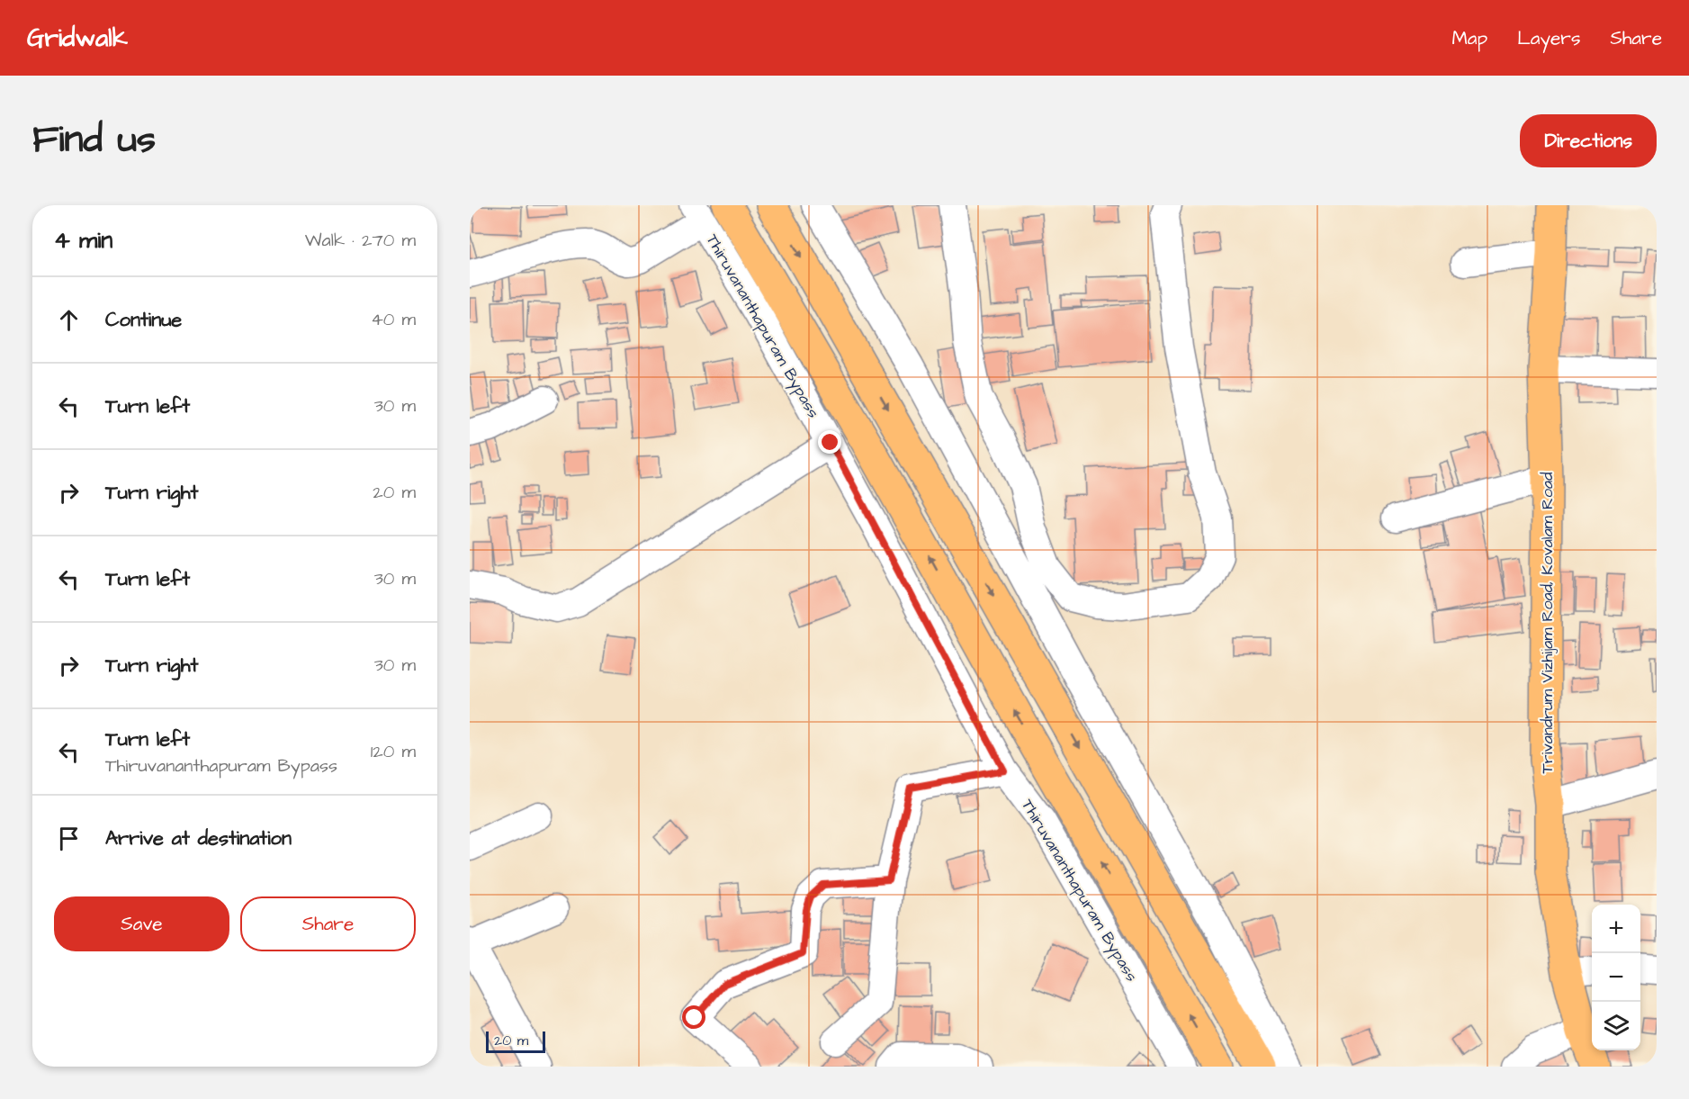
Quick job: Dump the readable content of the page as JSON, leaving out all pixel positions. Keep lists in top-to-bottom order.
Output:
{
  "streets": {
    "main road": ["Thiruvananthapuram Bypass", "Trivandrum Vizhijam Road, Kovalam Road"]
  },
  "scale_bar": "20 m",
  "page": {
    "header": "Gridwalk",
    "nav": ["Map", "Layers", "Share"],
    "title": "Find us",
    "buttons": [
      "Directions",
      ["Save", "Share"]
    ],
    "heading": ["4 min", "Walk · 270 m"],
    "list": [
      ["Continue", "40 m"],
      ["Turn left", "30 m"],
      ["Turn right", "20 m"],
      ["Turn left", "30 m"],
      ["Turn right", "30 m"],
      ["Turn left", "Thiruvananthapuram Bypass", "120 m"],
      "Arrive at destination"
    ],
    "map_buttons": ["+", "−"],
    "scale": "20 m"
  }
}
